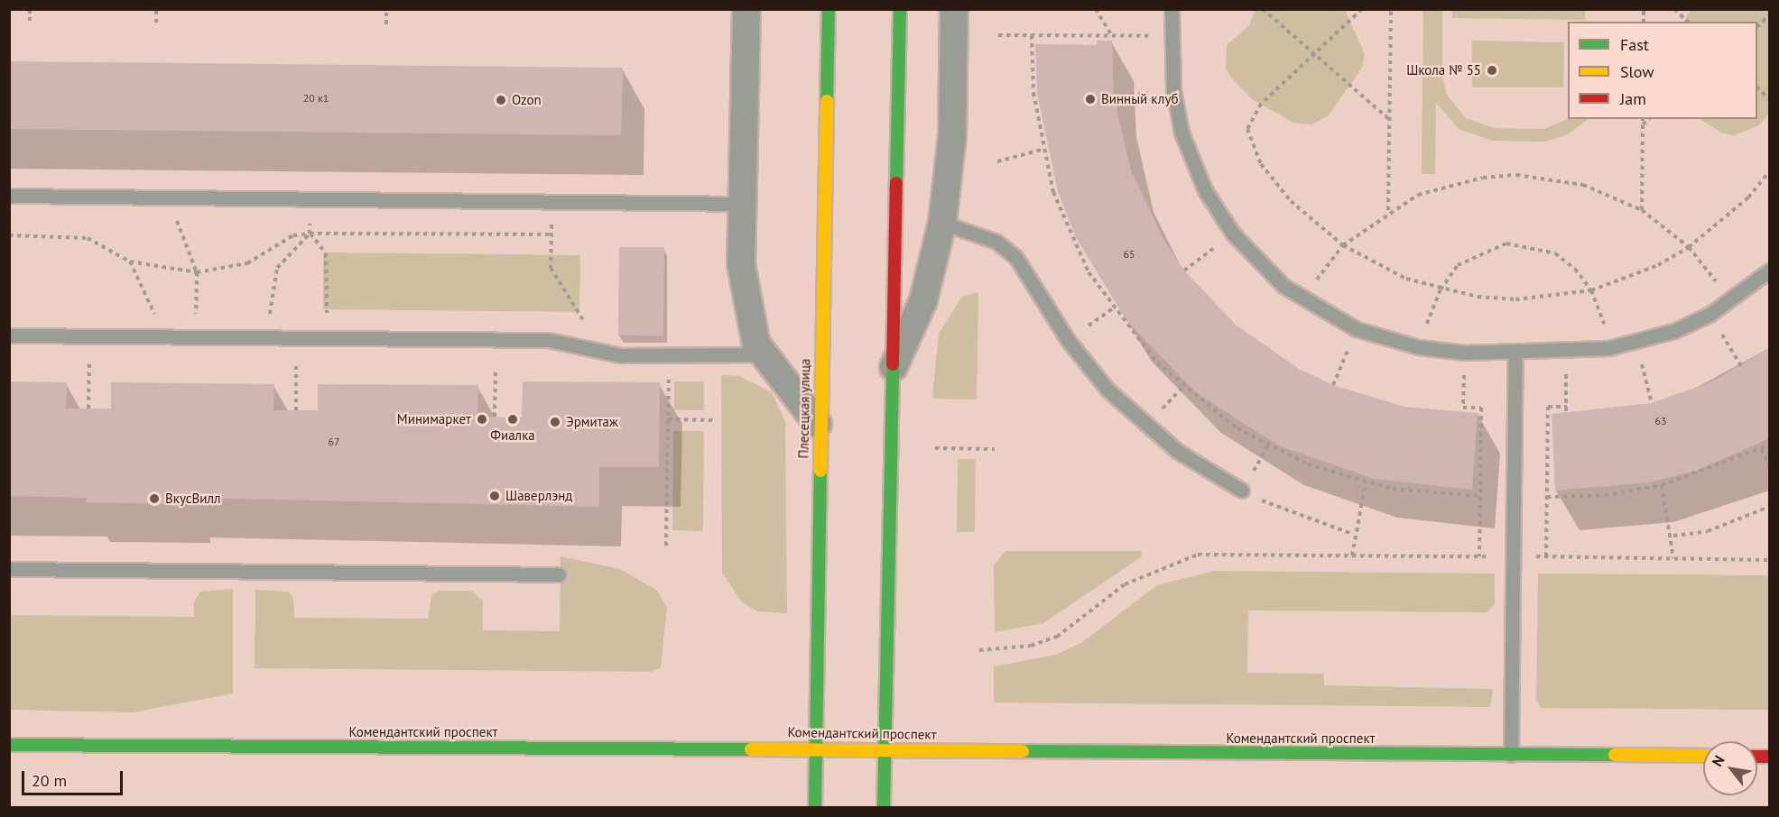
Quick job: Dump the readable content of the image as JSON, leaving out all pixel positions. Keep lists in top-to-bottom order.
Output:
{
  "streets": {
    "main road": ["Плесецкая улица", "Комендантский проспект"]
  },
  "crossings": [
    ["Плесецкая улица", "Комендантский проспект"]
  ],
  "places": [
    "Школа № 55",
    "Винный клуб",
    "Ozon",
    "Минимаркет",
    "Фиалка",
    "Эрмитаж",
    "Шаверлэнд",
    "ВкусВилл"
  ],
  "house_numbers": [
    "20 к1",
    "65",
    "63",
    "67"
  ],
  "legend": ["Fast", "Slow", "Jam"],
  "scale_bar": "20 m",
  "north": "top left"
}
